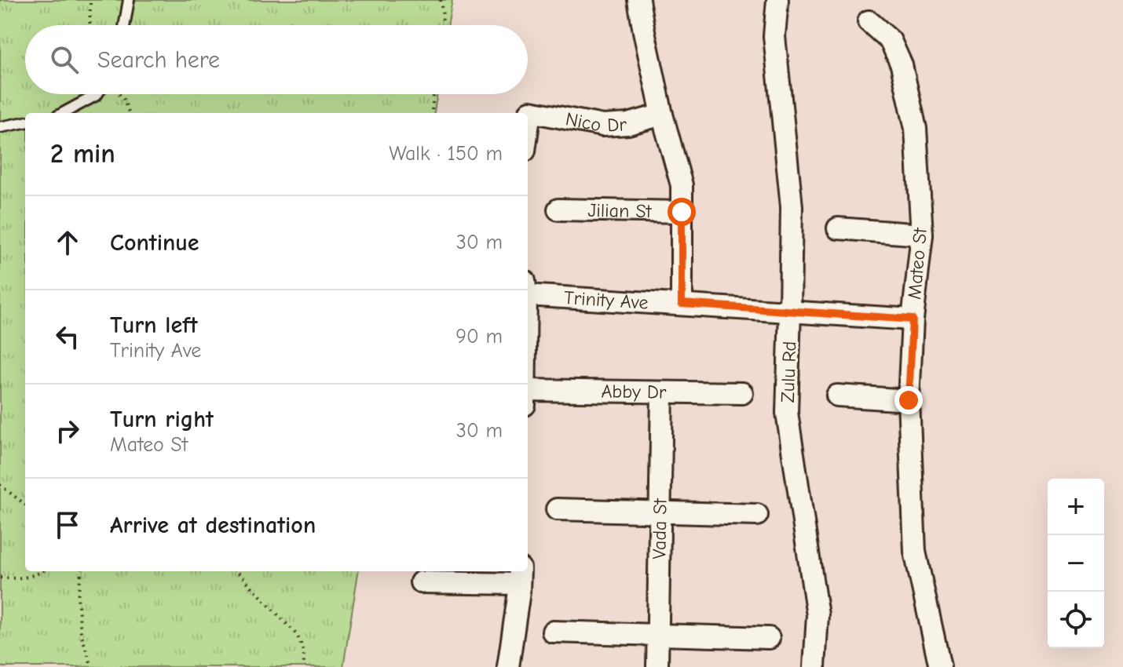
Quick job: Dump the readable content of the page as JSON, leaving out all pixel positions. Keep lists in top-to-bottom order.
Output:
{
  "streets": {
    "street": [
      "Nico Dr",
      "Jilian St",
      "Mateo St",
      "Trinity Ave",
      "Zulu Rd",
      "Abby Dr",
      "Vada St"
    ]
  },
  "crossings": [
    ["Mateo St", "Trinity Ave"],
    ["Trinity Ave", "Zulu Rd"],
    ["Abby Dr", "Vada St"]
  ],
  "page": {
    "search": "Search here",
    "heading": ["2 min", "Walk · 150 m"],
    "list": [
      ["Continue", "30 m"],
      ["Turn left", "Trinity Ave", "90 m"],
      ["Turn right", "Mateo St", "30 m"],
      "Arrive at destination"
    ],
    "map_buttons": ["+", "−"]
  }
}
